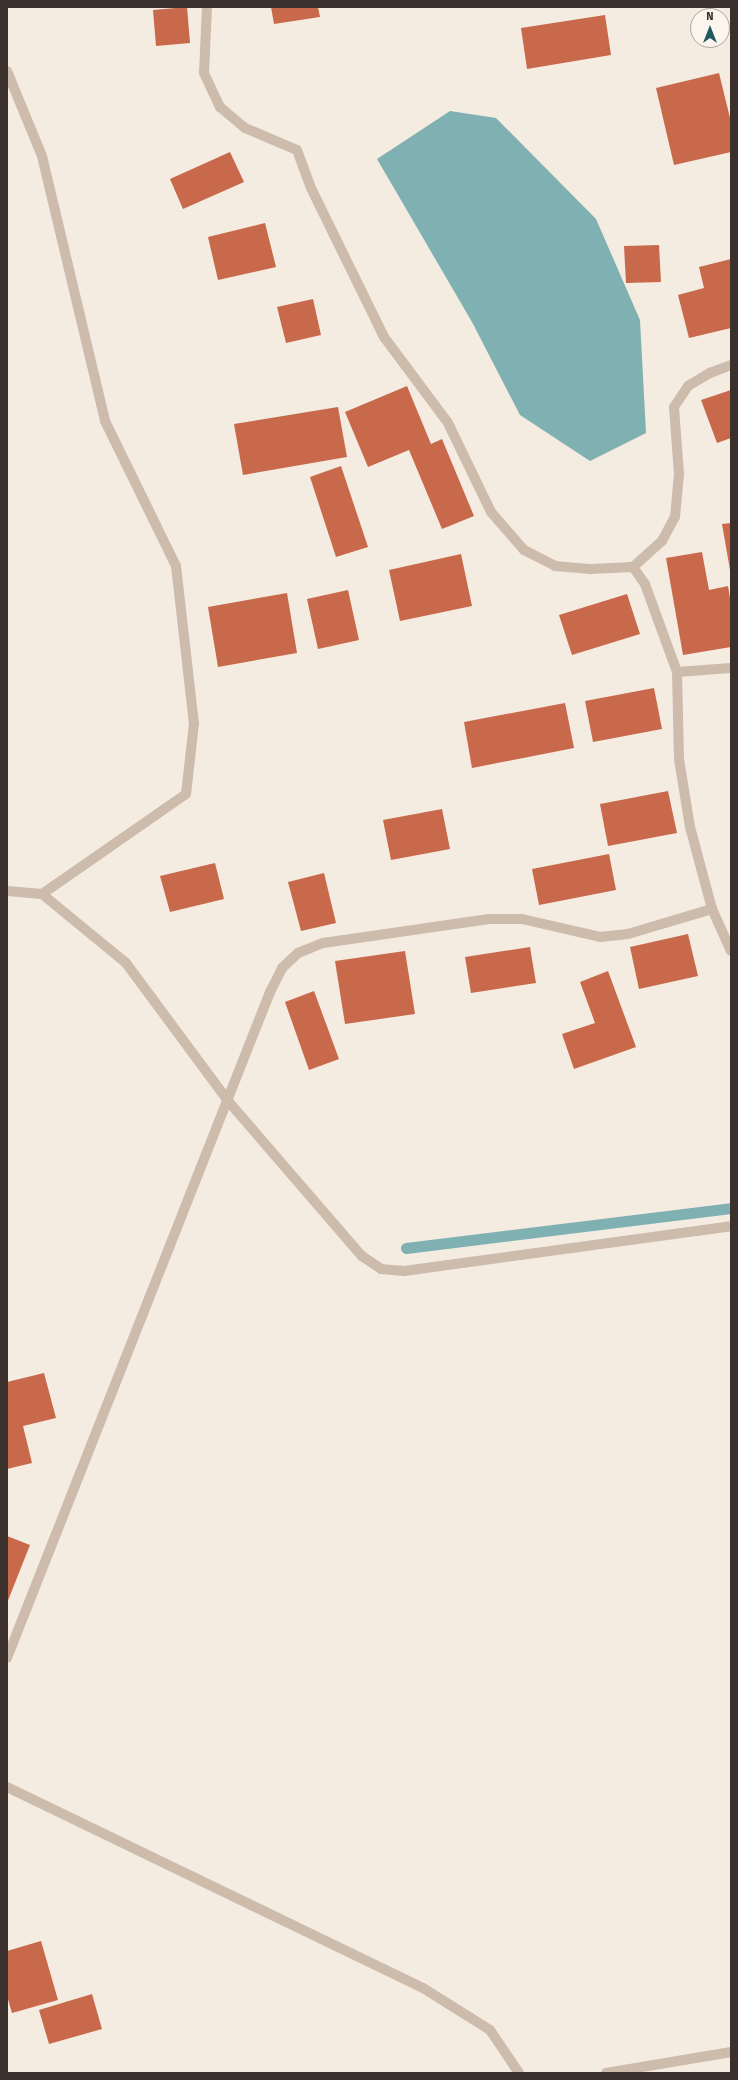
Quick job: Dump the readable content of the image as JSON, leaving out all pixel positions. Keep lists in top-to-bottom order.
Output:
{
  "north": "top"
}
